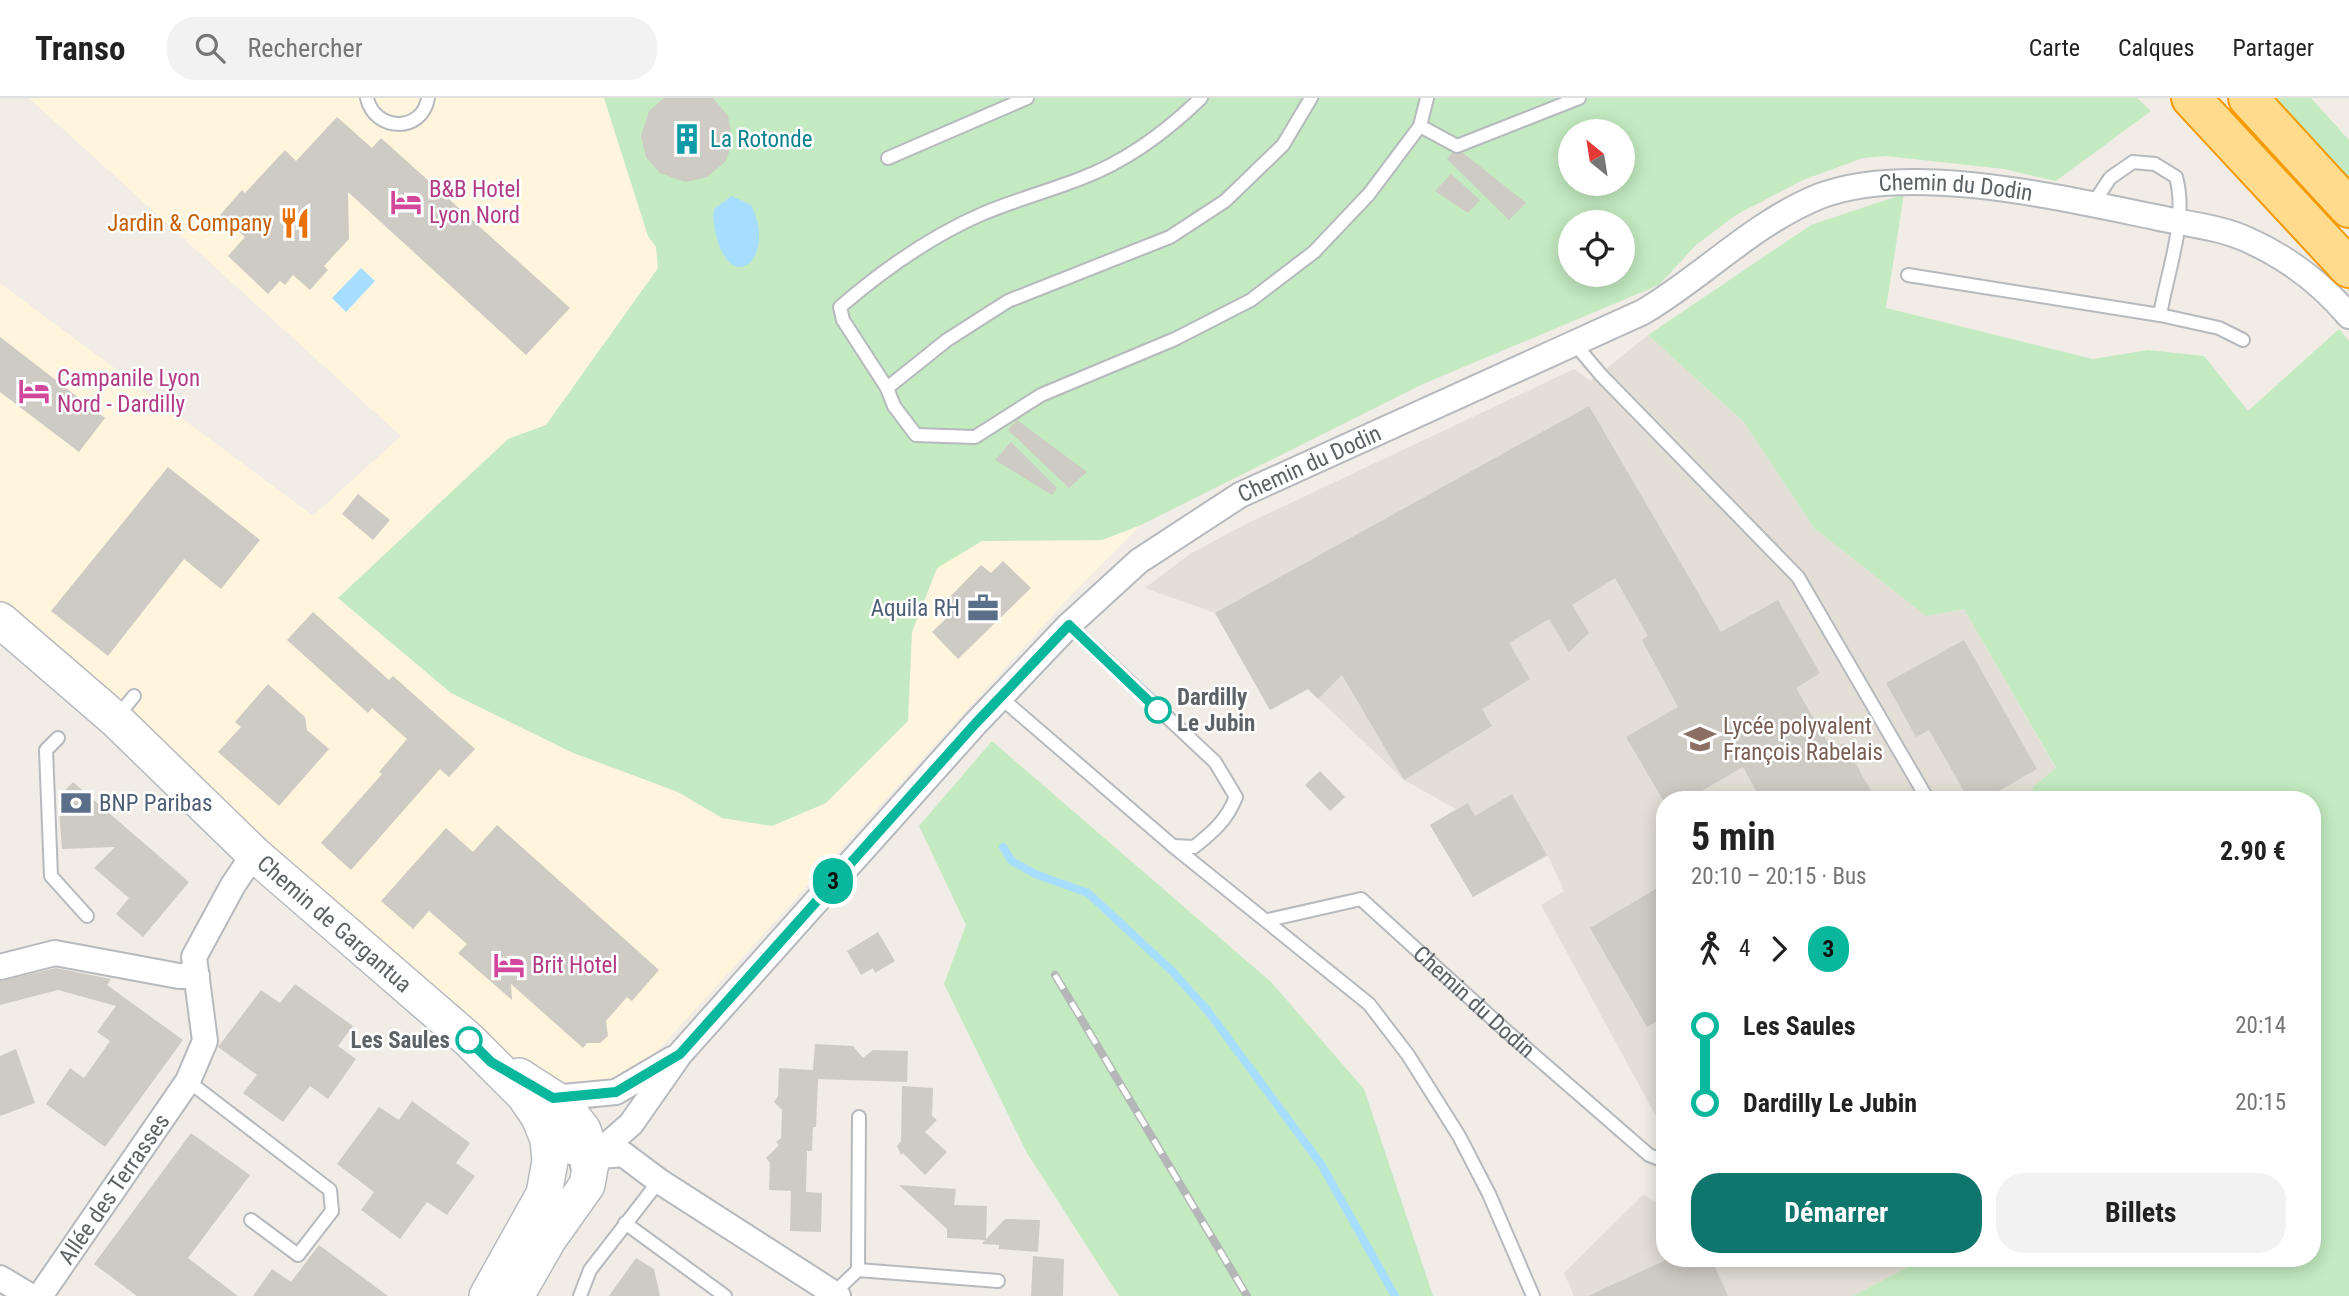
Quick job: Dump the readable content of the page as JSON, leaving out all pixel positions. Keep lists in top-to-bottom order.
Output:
{
  "streets": {
    "street": ["Chemin du Dodin", "Chemin de Gargantua", "Allée des Terrasses"]
  },
  "crossings": [
    ["Chemin de Gargantua", "Allée des Terrasses"]
  ],
  "places": {
    "building": ["La Rotonde"],
    "hotel": ["B&B Hotel Lyon Nord", "Campanile Lyon Nord - Dardilly", "Brit Hotel"],
    "restaurant": ["Jardin & Company"],
    "office": ["Aquila RH"],
    "other": ["Dardilly Le Jubin", "Les Saules"],
    "school or university": ["Lycée polyvalent François Rabelais"],
    "bank": ["BNP Paribas"]
  },
  "lines": ["bus line 3"],
  "north": "top left",
  "page": {
    "header": "Transo",
    "search": "Rechercher",
    "nav": ["Carte", "Calques", "Partager"],
    "on_map": "3",
    "heading": ["5 min", "20:10 – 20:15 · Bus", "2.90 €"],
    "legs": ["4", "3"],
    "list": [
      {
        "name": "Les Saules",
        "value": "20:14"
      },
      {
        "name": "Dardilly Le Jubin",
        "value": "20:15"
      }
    ],
    "buttons": ["Démarrer", "Billets"]
  }
}
